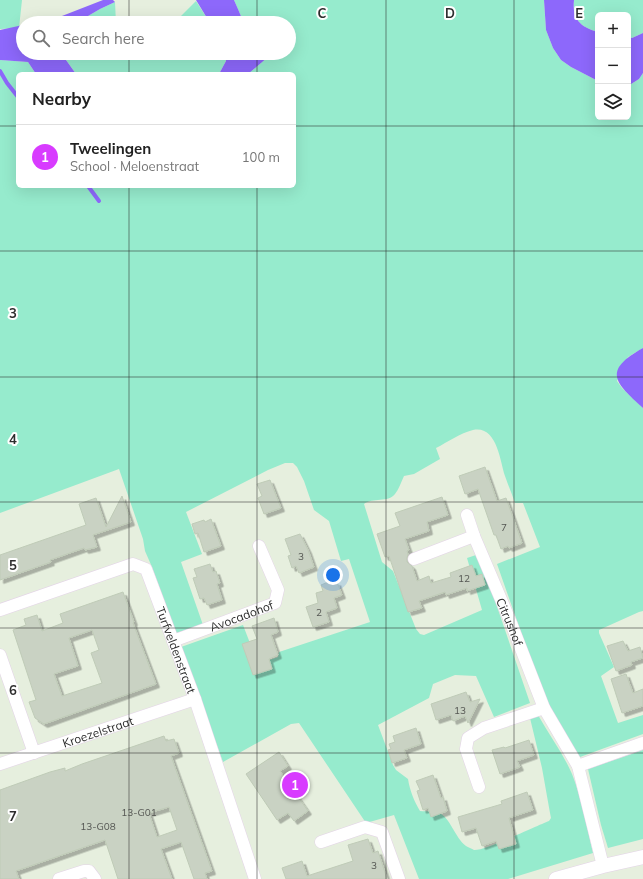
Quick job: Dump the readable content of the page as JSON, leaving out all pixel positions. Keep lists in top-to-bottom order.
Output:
{
  "streets": {
    "street": [
      "Avocadohof",
      "Citrushof",
      "Turfveldenstraat",
      "Kroezelstraat"
    ]
  },
  "crossings": [
    ["Avocadohof", "Turfveldenstraat"],
    ["Turfveldenstraat", "Kroezelstraat"]
  ],
  "house_numbers": [
    "7",
    "3",
    "12",
    "2",
    "13",
    "13-G01",
    "13-G08",
    "3"
  ],
  "page": {
    "map_buttons": ["+", "−"],
    "search": "Search here",
    "heading": "Nearby",
    "list": [
      {
        "mark": "1",
        "name": "Tweelingen",
        "note": "School · Meloenstraat",
        "value": "100 m"
      }
    ],
    "pins": "1"
  },
  "grid": {
    "columns": ["C", "D", "E"],
    "rows": [
      "3",
      "4",
      "5",
      "6",
      "7"
    ]
  }
}
